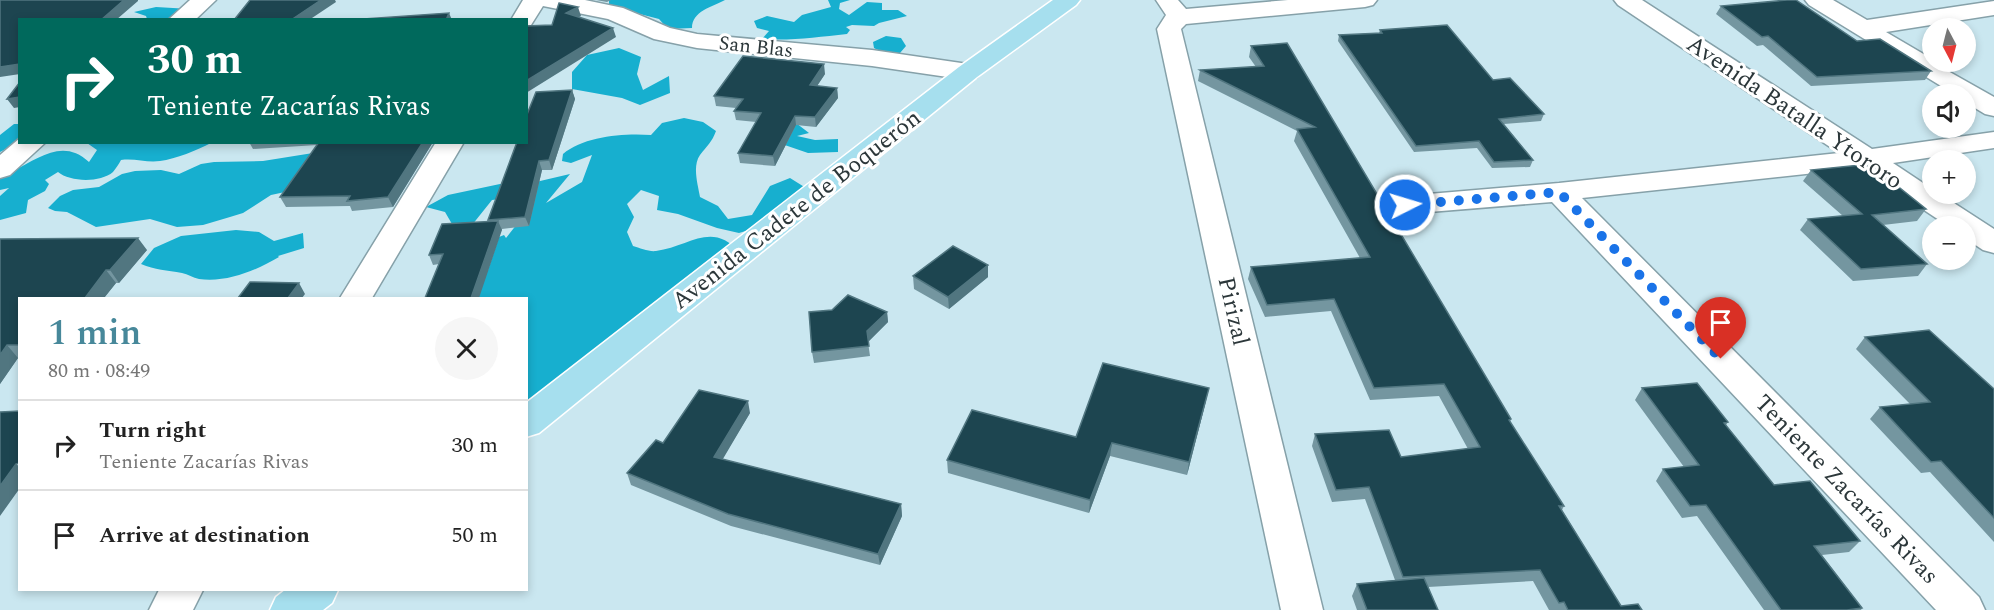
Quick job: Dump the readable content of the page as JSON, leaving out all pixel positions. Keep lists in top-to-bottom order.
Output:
{
  "streets": {
    "main road": ["Avenida Cadete de Boquerón"],
    "street": [
      "San Blas",
      "Avenida Batalla Ytororo",
      "Pirizal",
      "Teniente Zacarías Rivas"
    ]
  },
  "crossings": [
    ["San Blas", "Avenida Cadete de Boquerón"]
  ],
  "north": "bottom",
  "page": {
    "map_buttons": ["+", "−"],
    "turn": ["30 m", "Teniente Zacarías Rivas"],
    "heading": ["1 min", "80 m · 08:49"],
    "list": [
      {
        "name": "Turn right",
        "note": "Teniente Zacarías Rivas",
        "value": "30 m"
      },
      {
        "name": "Arrive at destination",
        "value": "50 m"
      }
    ]
  }
}
